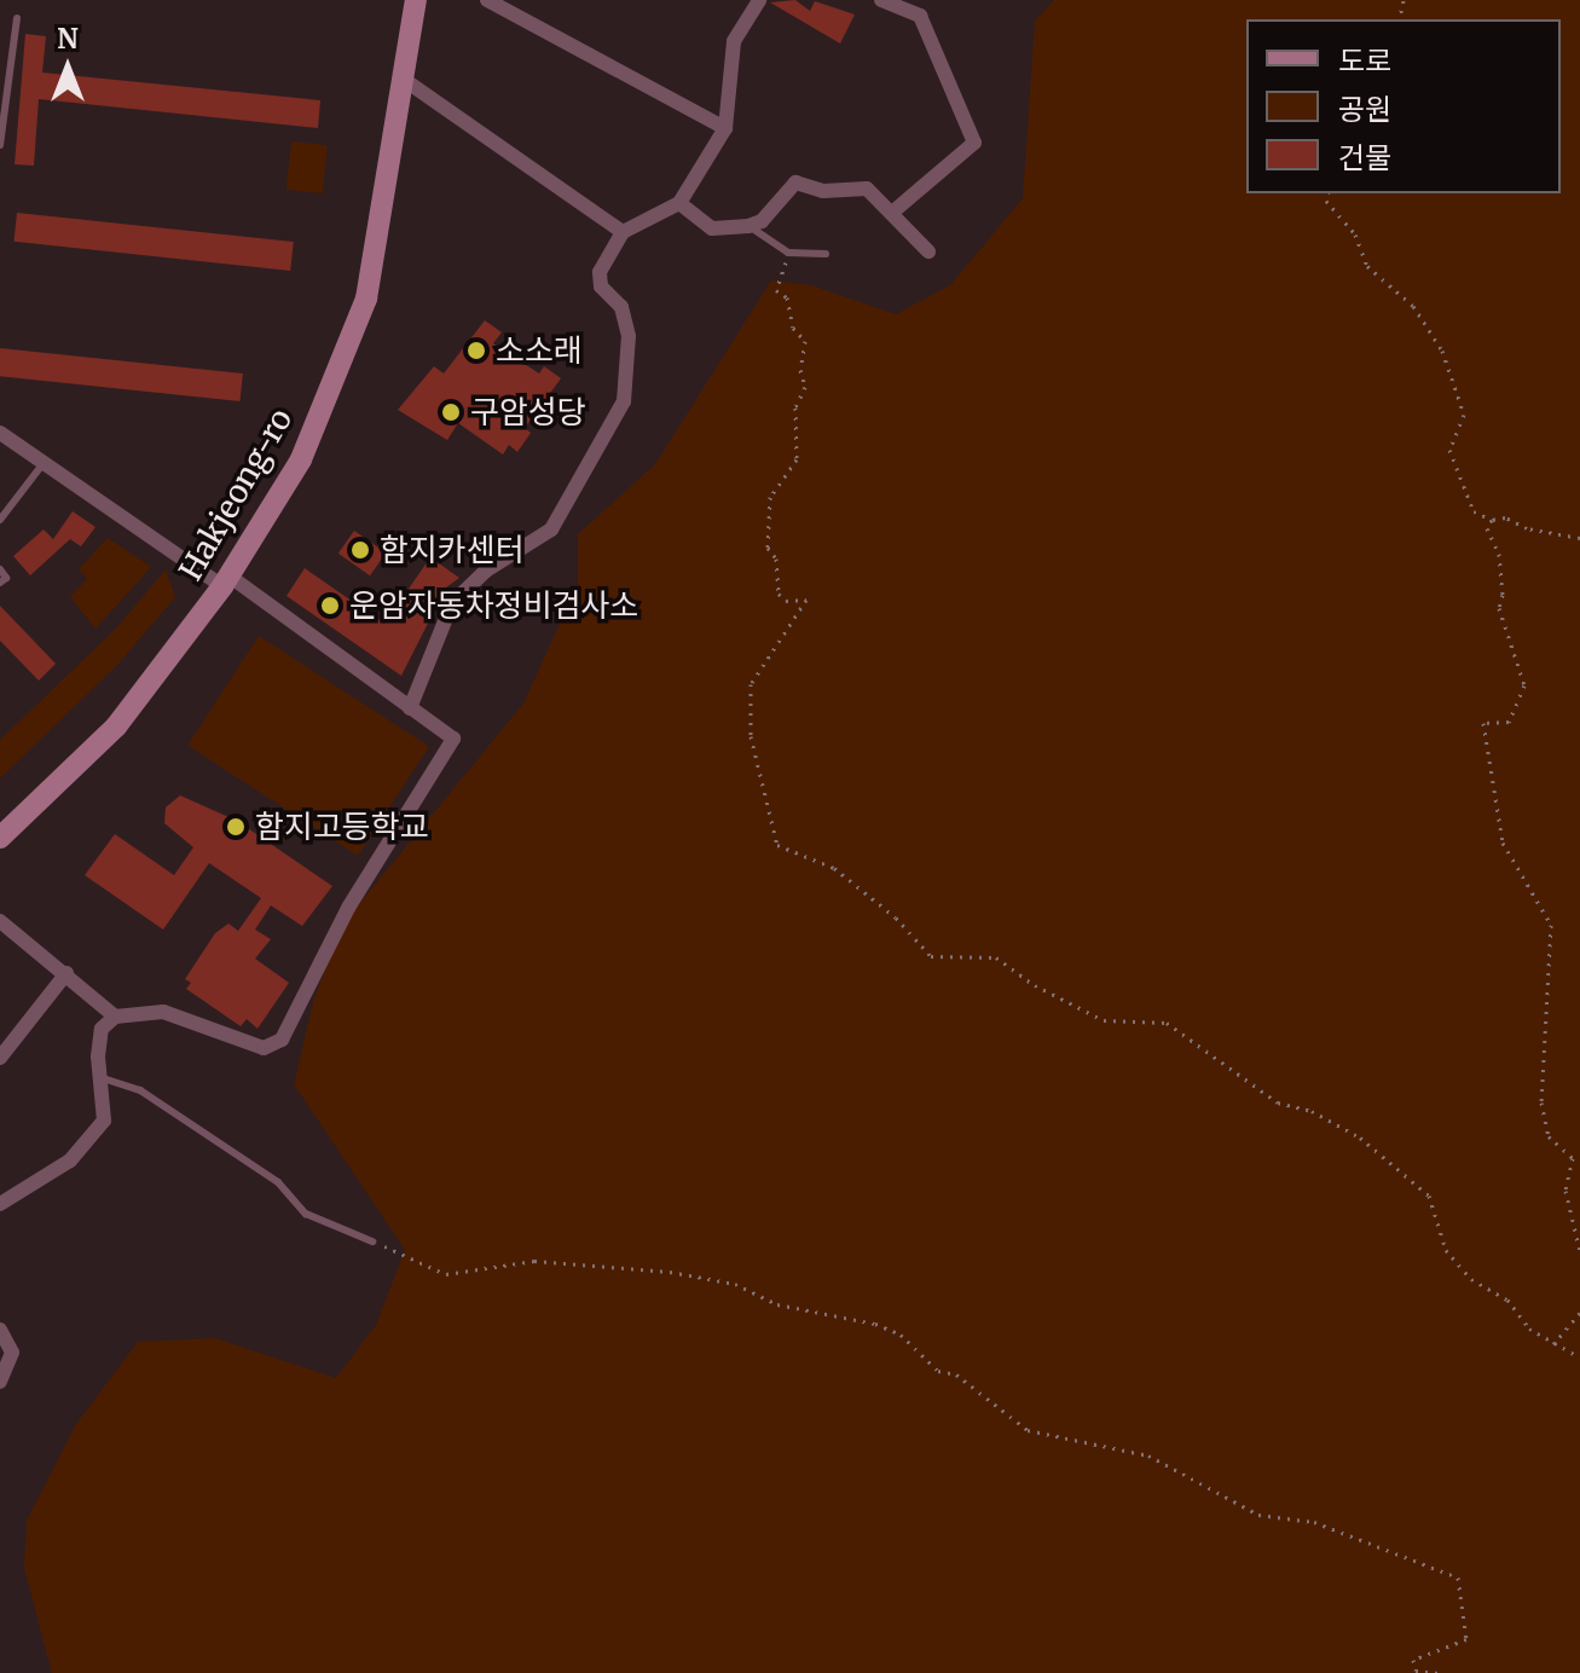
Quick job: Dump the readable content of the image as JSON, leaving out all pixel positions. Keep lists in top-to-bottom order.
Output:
{
  "streets": {
    "main road": ["Hakjeong-ro"]
  },
  "places": [
    "소소래",
    "구암성당",
    "함지카센터",
    "운암자동차정비검사소",
    "함지고등학교"
  ],
  "legend": ["도로", "공원", "건물"],
  "north": "top"
}
